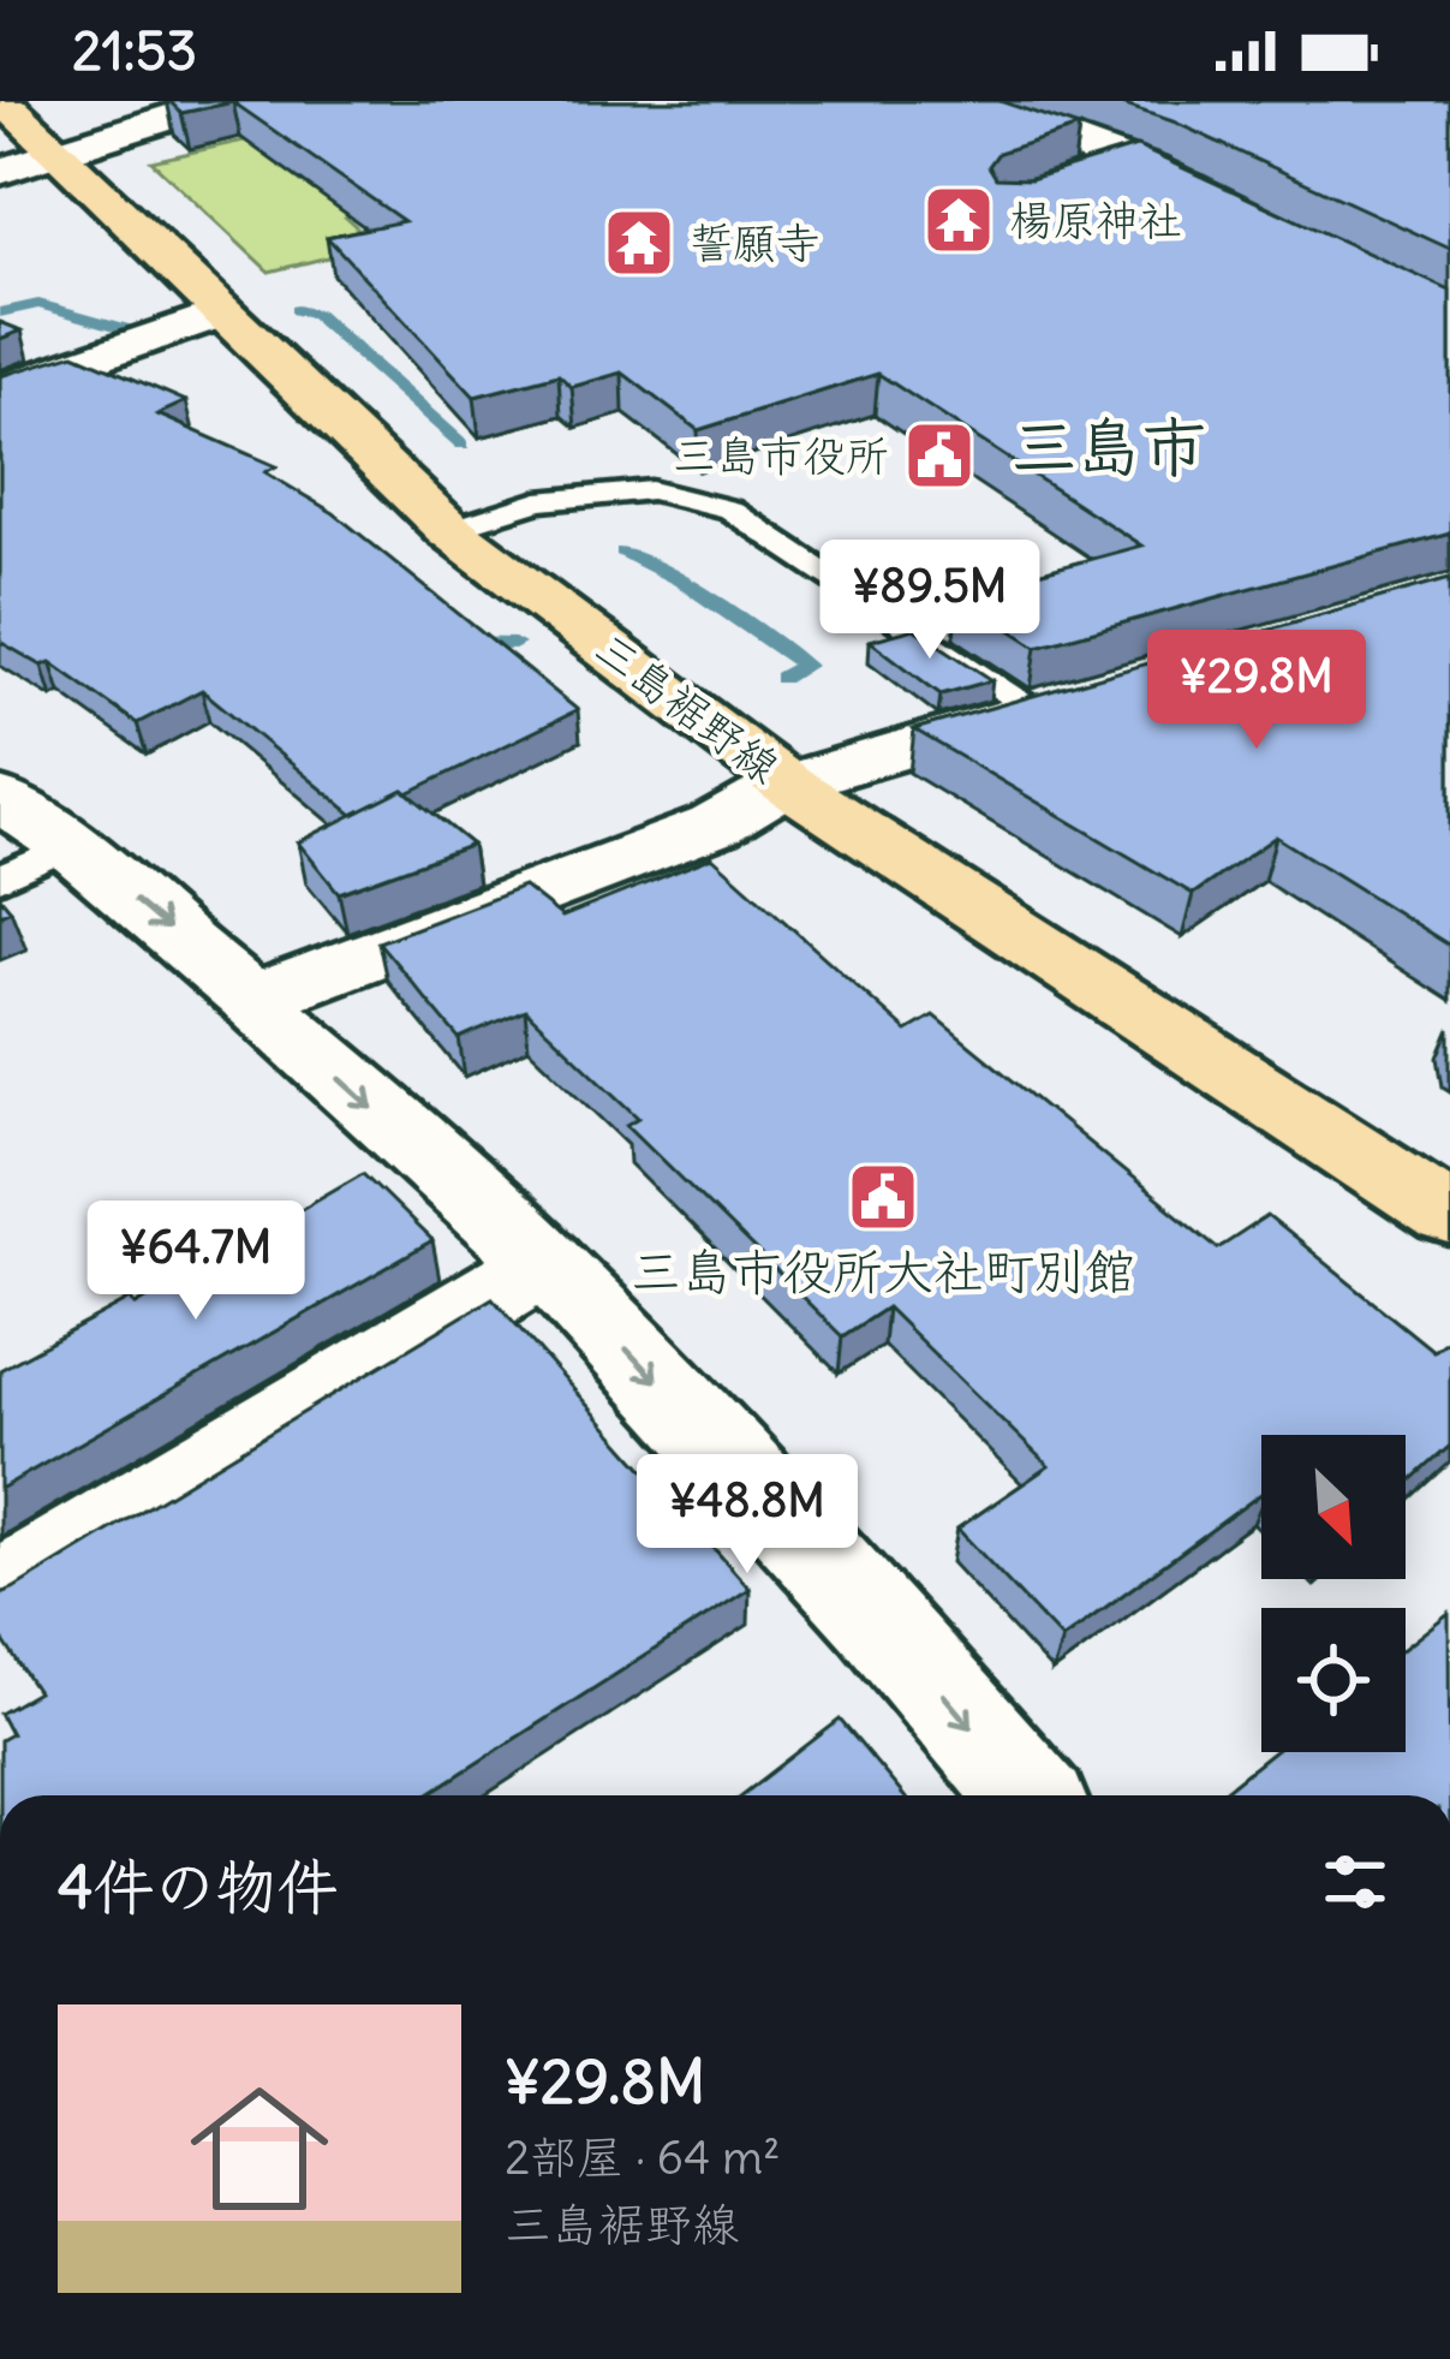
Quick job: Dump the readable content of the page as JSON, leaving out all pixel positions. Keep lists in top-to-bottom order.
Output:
{
  "streets": {
    "main road": ["三島裾野線"]
  },
  "districts": ["三島市"],
  "places": {
    "temple": ["楊原神社", "誓願寺"],
    "public building": ["三島市役所", "三島市役所大社町別館"]
  },
  "north": "bottom right",
  "page": {
    "status": "21:53",
    "price": [
      "¥89.5M",
      "¥29.8M",
      "¥64.7M",
      "¥48.8M"
    ],
    "heading": "4件の物件",
    "list": [
      {
        "name": "¥29.8M",
        "note": "2部屋 · 64 m² · 三島裾野線"
      }
    ]
  }
}
